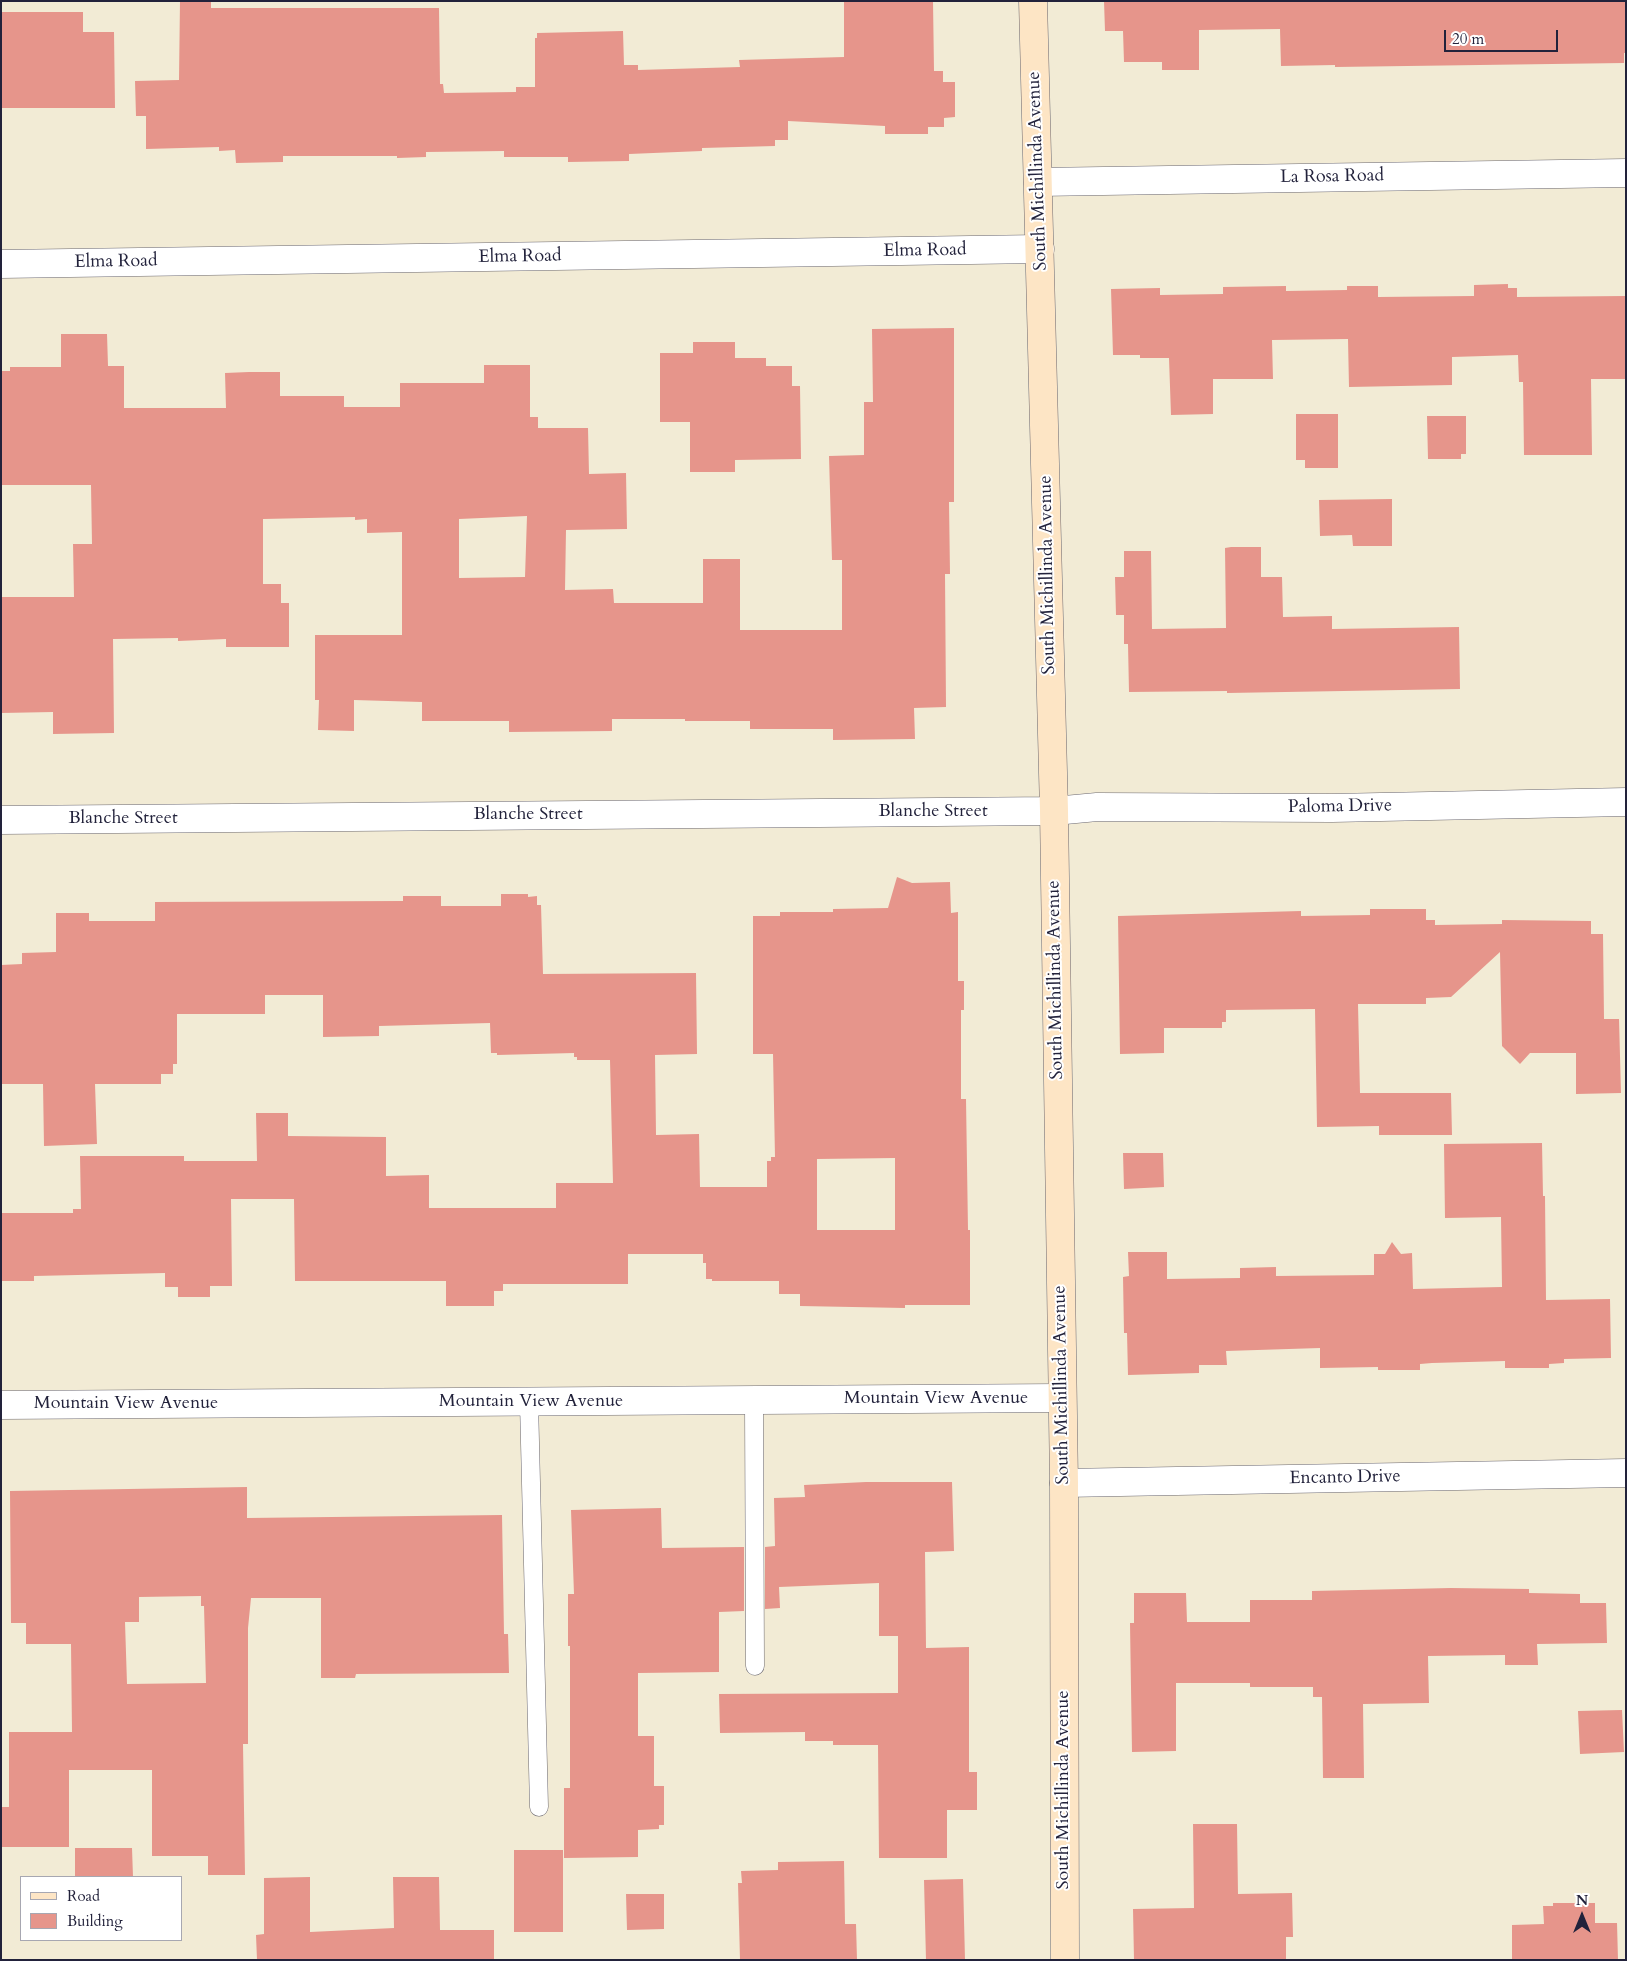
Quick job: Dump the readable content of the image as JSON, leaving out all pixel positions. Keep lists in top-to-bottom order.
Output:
{
  "streets": {
    "main road": ["South Michillinda Avenue"],
    "street": [
      "La Rosa Road",
      "Elma Road",
      "Paloma Drive",
      "Blanche Street",
      "Mountain View Avenue",
      "Encanto Drive"
    ]
  },
  "crossings": [
    ["South Michillinda Avenue", "La Rosa Road"],
    ["South Michillinda Avenue", "Elma Road"],
    ["South Michillinda Avenue", "Paloma Drive"],
    ["South Michillinda Avenue", "Blanche Street"],
    ["South Michillinda Avenue", "Mountain View Avenue"],
    ["South Michillinda Avenue", "Encanto Drive"],
    ["Paloma Drive", "Blanche Street"]
  ],
  "legend": ["Road", "Building"],
  "scale_bar": "20 m",
  "north": "top"
}
